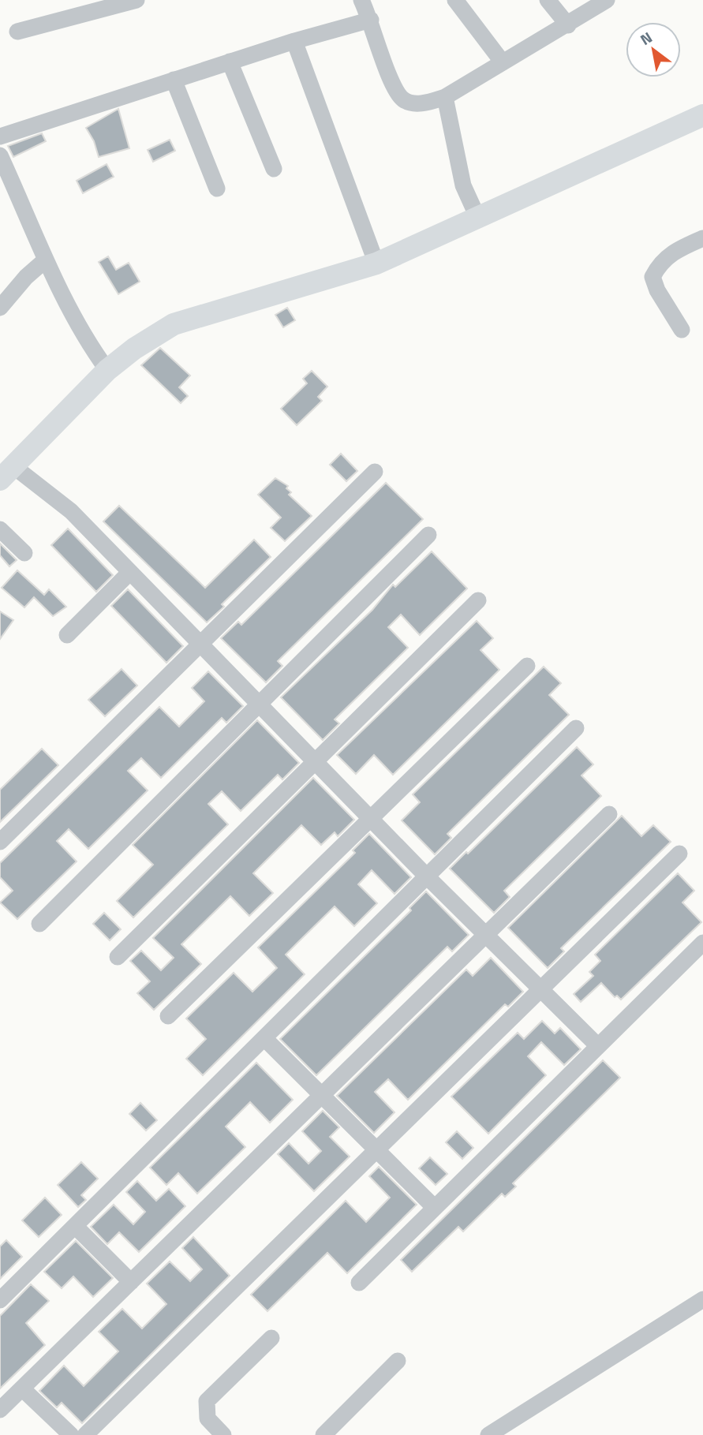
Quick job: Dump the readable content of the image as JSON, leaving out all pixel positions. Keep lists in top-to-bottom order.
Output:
{
  "north": "top left"
}
